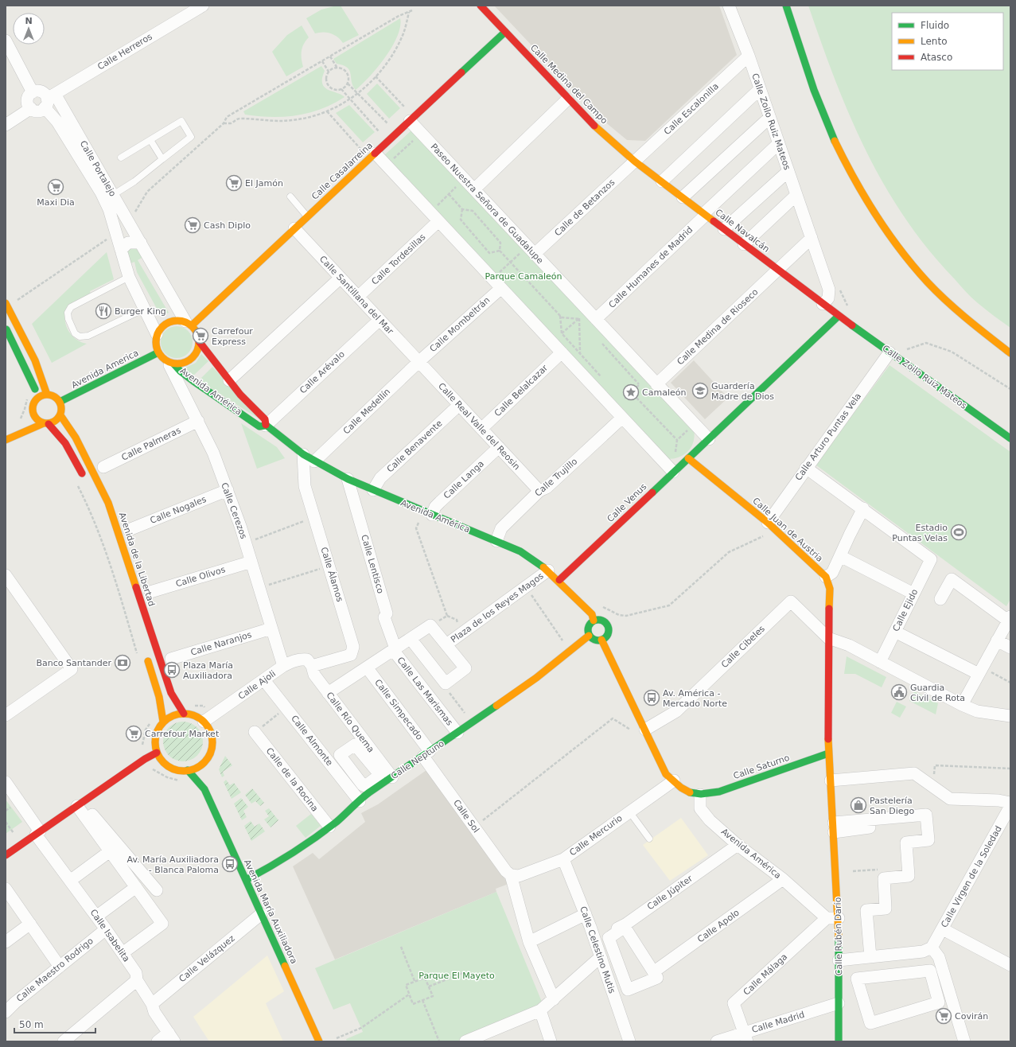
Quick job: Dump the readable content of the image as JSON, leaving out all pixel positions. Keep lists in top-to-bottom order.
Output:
{
  "streets": {
    "street": [
      "Calle Herreros",
      "Calle Medina del Campo",
      "Calle Escalonilla",
      "Calle Zoilo Ruiz Mateos",
      "Calle Portalejo",
      "Calle Casalarreina",
      "Paseo Nuestra Señora de Guadalupe",
      "Calle de Betanzos",
      "Calle Navalcán",
      "Calle Tordesillas",
      "Calle Humanes de Madrid",
      "Calle Santillana del Mar",
      "Calle Mombeltrán",
      "Calle Medina de Rioseco",
      "Avenida America",
      "Calle Arévalo",
      "Calle Belalcazar",
      "Avenida América",
      "Calle Medellín",
      "Calle Real Valle del Reosin",
      "Calle Arturo Puntas Vela",
      "Calle Palmeras",
      "Calle Benavente",
      "Calle Trujillo",
      "Calle Langa",
      "Calle Venus",
      "Calle Nogales",
      "Calle Cerezos",
      "Calle Juan de Austria",
      "Avenida de la Libertad",
      "Calle Lentisco",
      "Calle Álamos",
      "Calle Olivos",
      "Plaza de los Reyes Magos",
      "Calle Ejido",
      "Calle Naranjos",
      "Calle Cibeles",
      "Calle Ajoli",
      "Calle Las Marismas",
      "Calle Simpecado",
      "Calle Río Quema",
      "Calle Almonte",
      "Calle Neptuno",
      "Calle Saturno",
      "Calle de la Rocina",
      "Calle Sol",
      "Calle Mercurio",
      "Calle Virgen de la Soledad",
      "Calle Júpiter",
      "Avenida María Auxiliadora",
      "Calle Apolo",
      "Calle Isabelita",
      "Calle Rubén Darío",
      "Calle Celestino Mutis",
      "Calle Velázquez",
      "Calle Maestro Rodrigo",
      "Calle Málaga",
      "Calle Madrid"
    ]
  },
  "crossings": [
    ["Calle Herreros", "Calle Portalejo"],
    ["Calle Medina del Campo", "Calle Escalonilla"],
    ["Calle Medina del Campo", "Calle Casalarreina"],
    ["Calle Medina del Campo", "Calle de Betanzos"],
    ["Calle Medina del Campo", "Calle Navalcán"],
    ["Calle Escalonilla", "Calle Zoilo Ruiz Mateos"],
    ["Calle Escalonilla", "Calle de Betanzos"],
    ["Calle Escalonilla", "Calle Navalcán"],
    ["Calle Zoilo Ruiz Mateos", "Calle Navalcán"],
    ["Calle Zoilo Ruiz Mateos", "Calle Humanes de Madrid"],
    ["Calle Zoilo Ruiz Mateos", "Calle Arturo Puntas Vela"],
    ["Calle Zoilo Ruiz Mateos", "Calle Venus"],
    ["Calle Portalejo", "Calle Casalarreina"],
    ["Calle Portalejo", "Avenida America"],
    ["Calle Portalejo", "Avenida América"],
    ["Calle Portalejo", "Calle Cerezos"],
    ["Calle Casalarreina", "Paseo Nuestra Señora de Guadalupe"],
    ["Calle Casalarreina", "Calle Santillana del Mar"],
    ["Calle Casalarreina", "Avenida America"],
    ["Calle Casalarreina", "Avenida América"],
    ["Calle Casalarreina", "Calle Cerezos"],
    ["Paseo Nuestra Señora de Guadalupe", "Calle de Betanzos"],
    ["Paseo Nuestra Señora de Guadalupe", "Calle Humanes de Madrid"],
    ["Paseo Nuestra Señora de Guadalupe", "Calle Medina de Rioseco"],
    ["Paseo Nuestra Señora de Guadalupe", "Calle Venus"],
    ["Calle de Betanzos", "Calle Navalcán"],
    ["Calle Navalcán", "Calle Humanes de Madrid"],
    ["Calle Navalcán", "Calle Medina de Rioseco"],
    ["Calle Navalcán", "Calle Venus"],
    ["Calle Tordesillas", "Calle Santillana del Mar"],
    ["Calle Santillana del Mar", "Calle Mombeltrán"],
    ["Calle Santillana del Mar", "Calle Arévalo"],
    ["Calle Santillana del Mar", "Calle Medellín"],
    ["Calle Santillana del Mar", "Calle Real Valle del Reosin"],
    ["Calle Mombeltrán", "Calle Medellín"],
    ["Calle Mombeltrán", "Calle Real Valle del Reosin"],
    ["Avenida America", "Avenida América"],
    ["Avenida America", "Calle Cerezos"],
    ["Avenida America", "Avenida de la Libertad"],
    ["Calle Arévalo", "Avenida América"],
    ["Calle Belalcazar", "Calle Real Valle del Reosin"],
    ["Avenida América", "Calle Medellín"],
    ["Avenida América", "Calle Benavente"],
    ["Avenida América", "Calle Trujillo"],
    ["Avenida América", "Calle Langa"],
    ["Avenida América", "Calle Venus"],
    ["Avenida América", "Calle Cerezos"],
    ["Avenida América", "Calle Lentisco"],
    ["Avenida América", "Calle Álamos"],
    ["Avenida América", "Plaza de los Reyes Magos"],
    ["Avenida América", "Calle Neptuno"],
    ["Avenida América", "Calle Saturno"],
    ["Avenida América", "Calle Júpiter"],
    ["Avenida América", "Calle Apolo"],
    ["Avenida América", "Calle Rubén Darío"],
    ["Avenida América", "Calle Málaga"],
    ["Calle Medellín", "Calle Real Valle del Reosin"],
    ["Calle Real Valle del Reosin", "Calle Benavente"],
    ["Calle Real Valle del Reosin", "Calle Trujillo"],
    ["Calle Real Valle del Reosin", "Calle Langa"],
    ["Calle Arturo Puntas Vela", "Calle Juan de Austria"],
    ["Calle Palmeras", "Calle Cerezos"],
    ["Calle Venus", "Calle Juan de Austria"],
    ["Calle Nogales", "Calle Cerezos"],
    ["Calle Cerezos", "Calle Olivos"],
    ["Calle Cerezos", "Calle Naranjos"],
    ["Calle Cerezos", "Calle Ajoli"],
    ["Avenida de la Libertad", "Calle Ajoli"],
    ["Avenida de la Libertad", "Avenida María Auxiliadora"],
    ["Calle Lentisco", "Calle Las Marismas"],
    ["Calle Álamos", "Calle Ajoli"],
    ["Calle Álamos", "Calle Río Quema"],
    ["Calle Cibeles", "Calle Rubén Darío"],
    ["Calle Ajoli", "Calle Río Quema"],
    ["Calle Ajoli", "Calle Almonte"],
    ["Calle Ajoli", "Avenida María Auxiliadora"],
    ["Calle Las Marismas", "Calle Neptuno"],
    ["Calle Simpecado", "Calle Neptuno"],
    ["Calle Simpecado", "Calle Sol"],
    ["Calle Río Quema", "Calle Neptuno"],
    ["Calle Almonte", "Calle Neptuno"],
    ["Calle Neptuno", "Calle de la Rocina"],
    ["Calle Neptuno", "Calle Sol"],
    ["Calle Neptuno", "Avenida María Auxiliadora"],
    ["Calle Saturno", "Calle Rubén Darío"],
    ["Calle Sol", "Calle Mercurio"],
    ["Calle Mercurio", "Calle Celestino Mutis"],
    ["Avenida María Auxiliadora", "Calle Velázquez"],
    ["Calle Isabelita", "Calle Velázquez"],
    ["Calle Isabelita", "Calle Maestro Rodrigo"],
    ["Calle Rubén Darío", "Calle Málaga"],
    ["Calle Rubén Darío", "Calle Madrid"],
    ["Calle Málaga", "Calle Madrid"]
  ],
  "parks": ["Parque Camaleón", "Parque El Mayeto"],
  "places": {
    "supermarket": [
      "El Jamón",
      "Maxi Dia",
      "Cash Diplo",
      "Carrefour Express",
      "Carrefour Market",
      "Covirán"
    ],
    "restaurant": ["Burger King"],
    "school or university": ["Guardería Madre de Dios"],
    "place": ["Camaleón"],
    "sports": ["Estadio Puntas Velas"],
    "bank": ["Banco Santander"],
    "bus stop": ["Plaza María Auxiliadora", "Av. América - Mercado Norte", "Av. María Auxiliadora - Blanca Paloma"],
    "public building": ["Guardia Civil de Rota"],
    "shop": ["Pastelería San Diego"]
  },
  "legend": ["Fluido", "Lento", "Atasco"],
  "scale_bar": "50 m",
  "north": "top"
}
